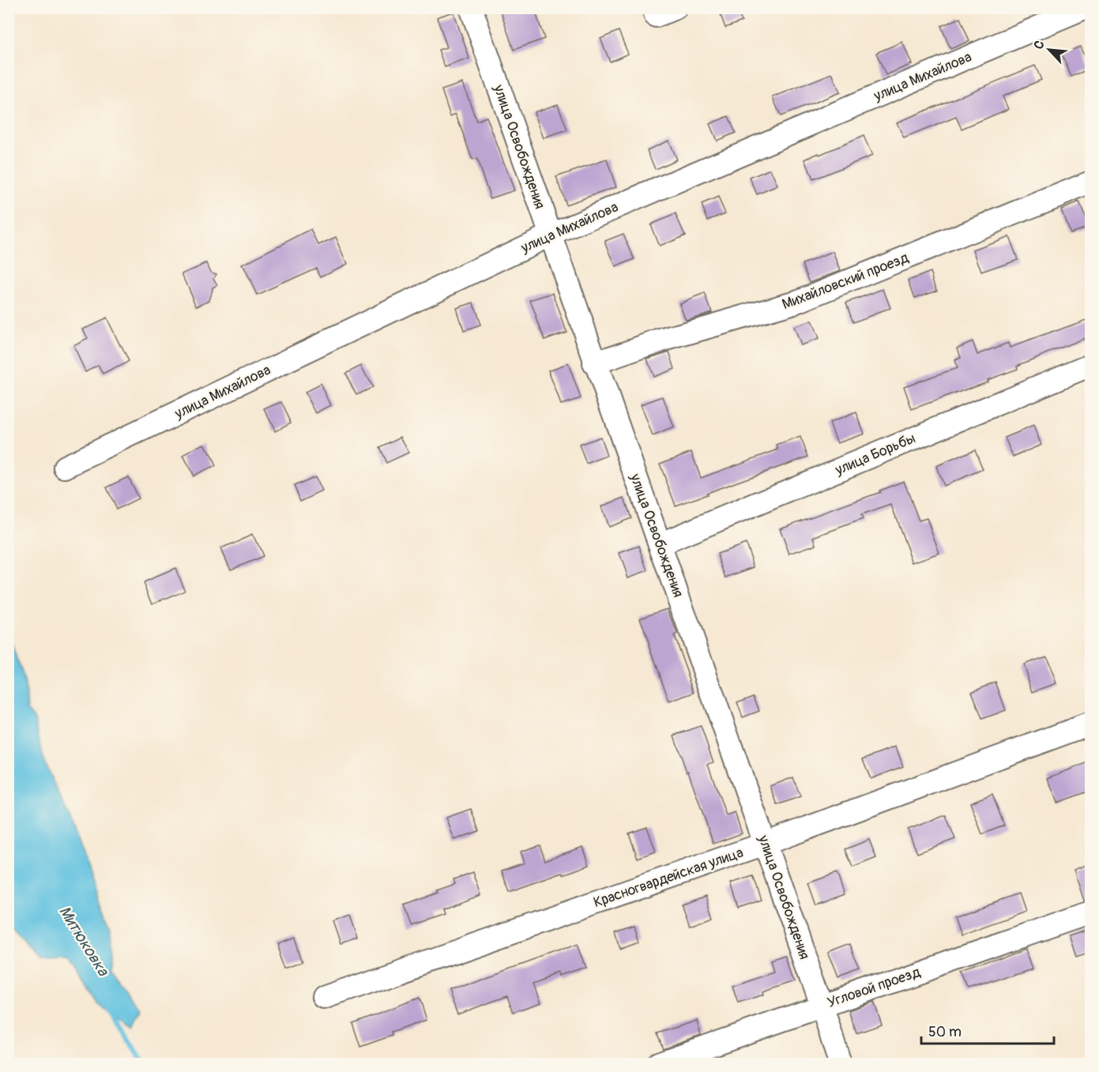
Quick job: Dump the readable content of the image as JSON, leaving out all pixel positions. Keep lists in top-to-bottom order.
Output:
{
  "streets": {
    "street": [
      "улица Михайлова",
      "улица Освобождения",
      "Михайловский проезд",
      "улица Борьбы",
      "Красногвардейская улица",
      "Угловой проезд"
    ]
  },
  "crossings": [
    ["улица Михайлова", "улица Освобождения"],
    ["улица Освобождения", "Михайловский проезд"],
    ["улица Освобождения", "улица Борьбы"],
    ["улица Освобождения", "Красногвардейская улица"],
    ["улица Освобождения", "Угловой проезд"]
  ],
  "water": ["Митюковка"],
  "scale_bar": "50 m",
  "north": "top left"
}
